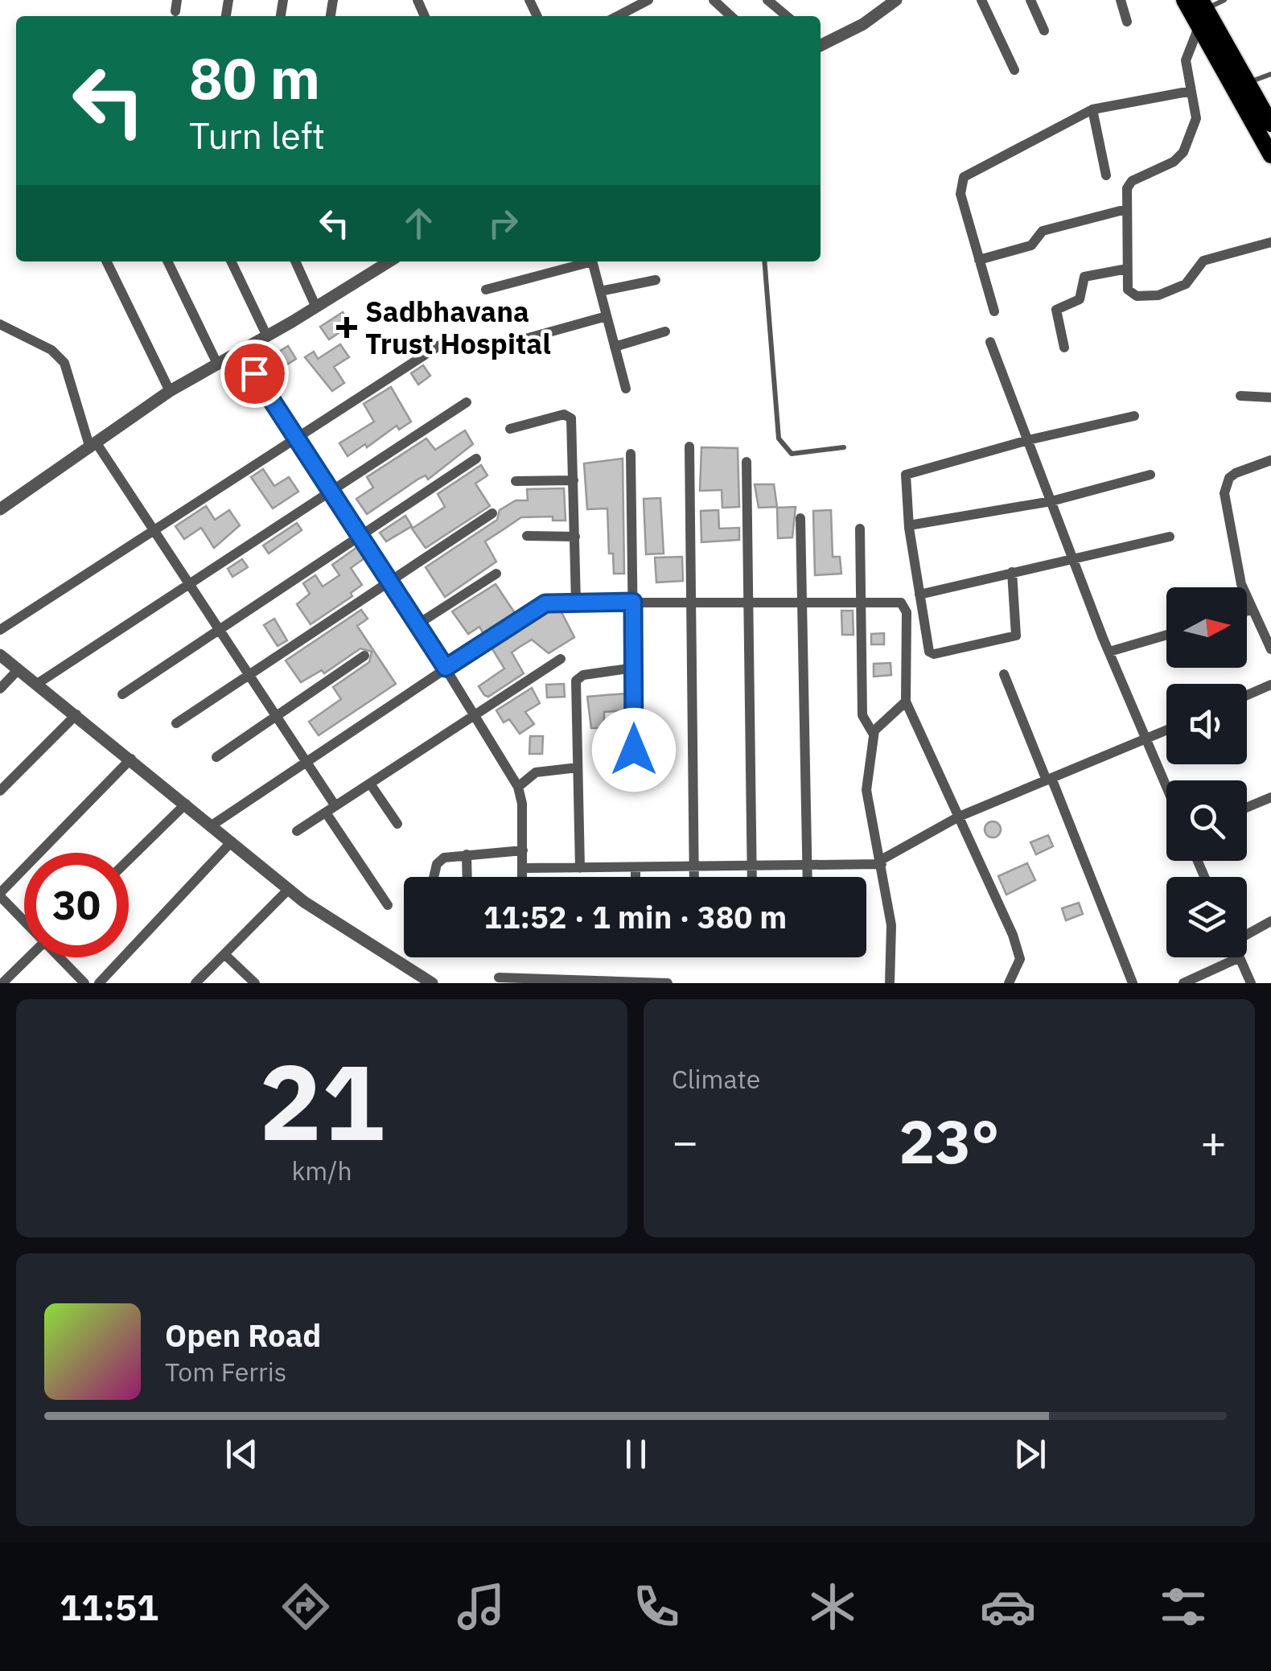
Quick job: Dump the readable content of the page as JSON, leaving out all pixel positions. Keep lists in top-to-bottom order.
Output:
{
  "places": {
    "health": ["Sadbhavana Trust Hospital"]
  },
  "north": "right",
  "page": {
    "turn": ["80 m", "Turn left"],
    "limit": "30",
    "trip": "11:52 · 1 min · 380 m",
    "tile": [
      ["21", "km/h"],
      "Climate"
    ],
    "heat": ["−", "23°", "+"],
    "song": ["Open Road", "Tom Ferris"],
    "tabs": "11:51"
  }
}
